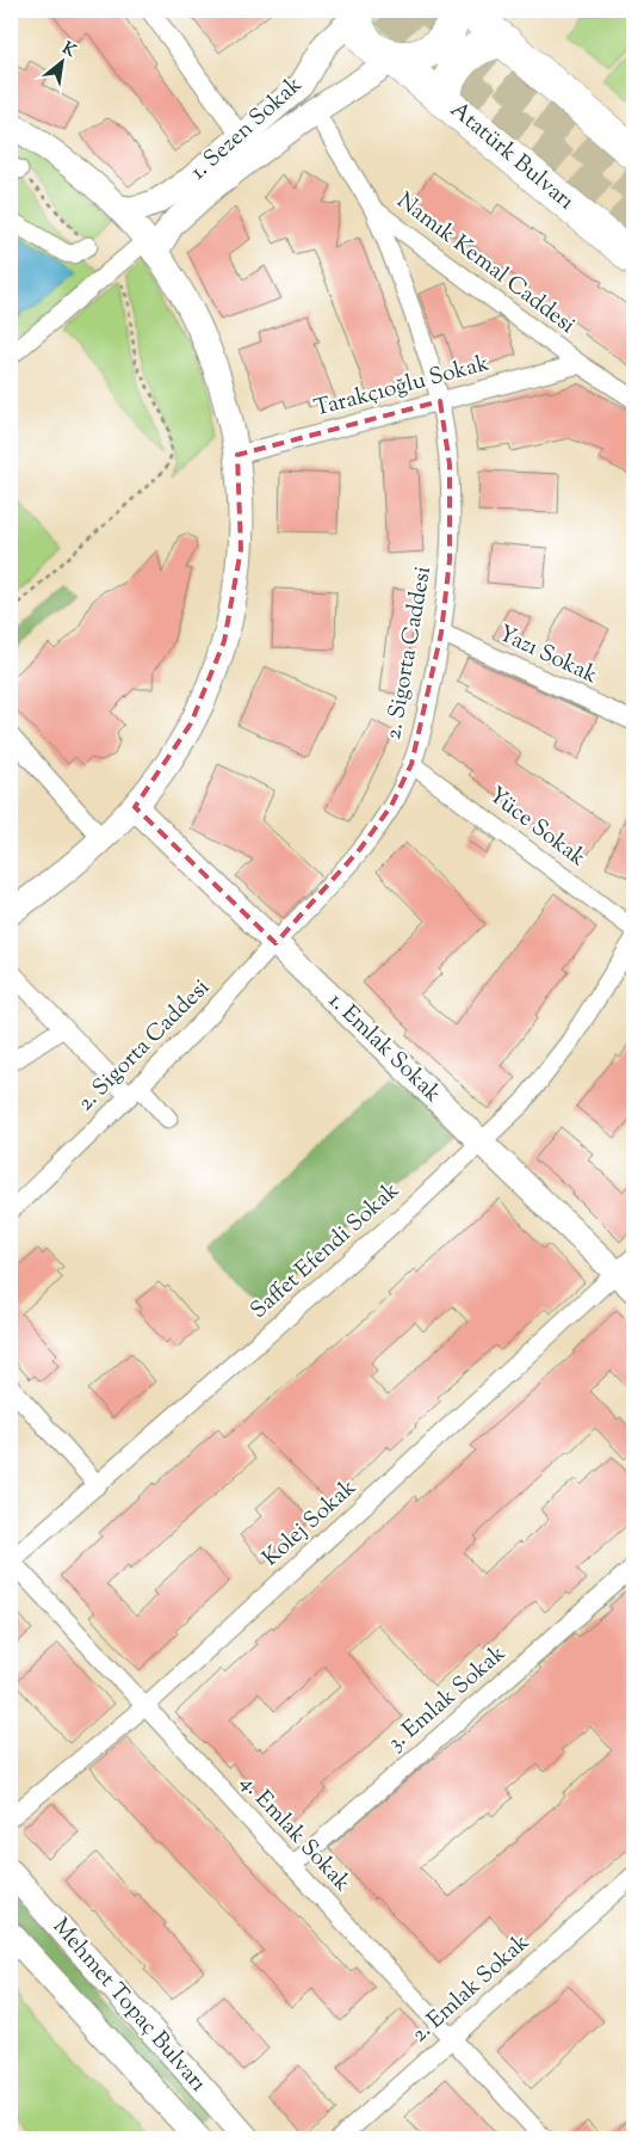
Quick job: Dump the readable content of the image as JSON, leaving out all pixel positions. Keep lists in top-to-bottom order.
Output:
{
  "streets": {
    "highway": ["Atatürk Bulvarı"],
    "main road": ["1. Sezen Sokak", "1. Emlak Sokak", "Mehmet Topaç Bulvarı"],
    "street": [
      "Namık Kemal Caddesi",
      "Tarakçıoğlu Sokak",
      "2. Sigorta Caddesi",
      "Yazı Sokak",
      "Yüce Sokak",
      "Saffet Efendi Sokak",
      "Kolej Sokak",
      "3. Emlak Sokak",
      "4. Emlak Sokak",
      "2. Emlak Sokak"
    ]
  },
  "crossings": [
    ["1. Sezen Sokak", "Atatürk Bulvarı"],
    ["1. Sezen Sokak", "Namık Kemal Caddesi"],
    ["Namık Kemal Caddesi", "Tarakçıoğlu Sokak"],
    ["Namık Kemal Caddesi", "2. Sigorta Caddesi"],
    ["Tarakçıoğlu Sokak", "2. Sigorta Caddesi"],
    ["2. Sigorta Caddesi", "Yazı Sokak"],
    ["2. Sigorta Caddesi", "Yüce Sokak"],
    ["2. Sigorta Caddesi", "1. Emlak Sokak"],
    ["1. Emlak Sokak", "Saffet Efendi Sokak"],
    ["1. Emlak Sokak", "Kolej Sokak"],
    ["Saffet Efendi Sokak", "4. Emlak Sokak"],
    ["Kolej Sokak", "4. Emlak Sokak"],
    ["3. Emlak Sokak", "4. Emlak Sokak"],
    ["4. Emlak Sokak", "2. Emlak Sokak"]
  ],
  "north": "top right"
}
